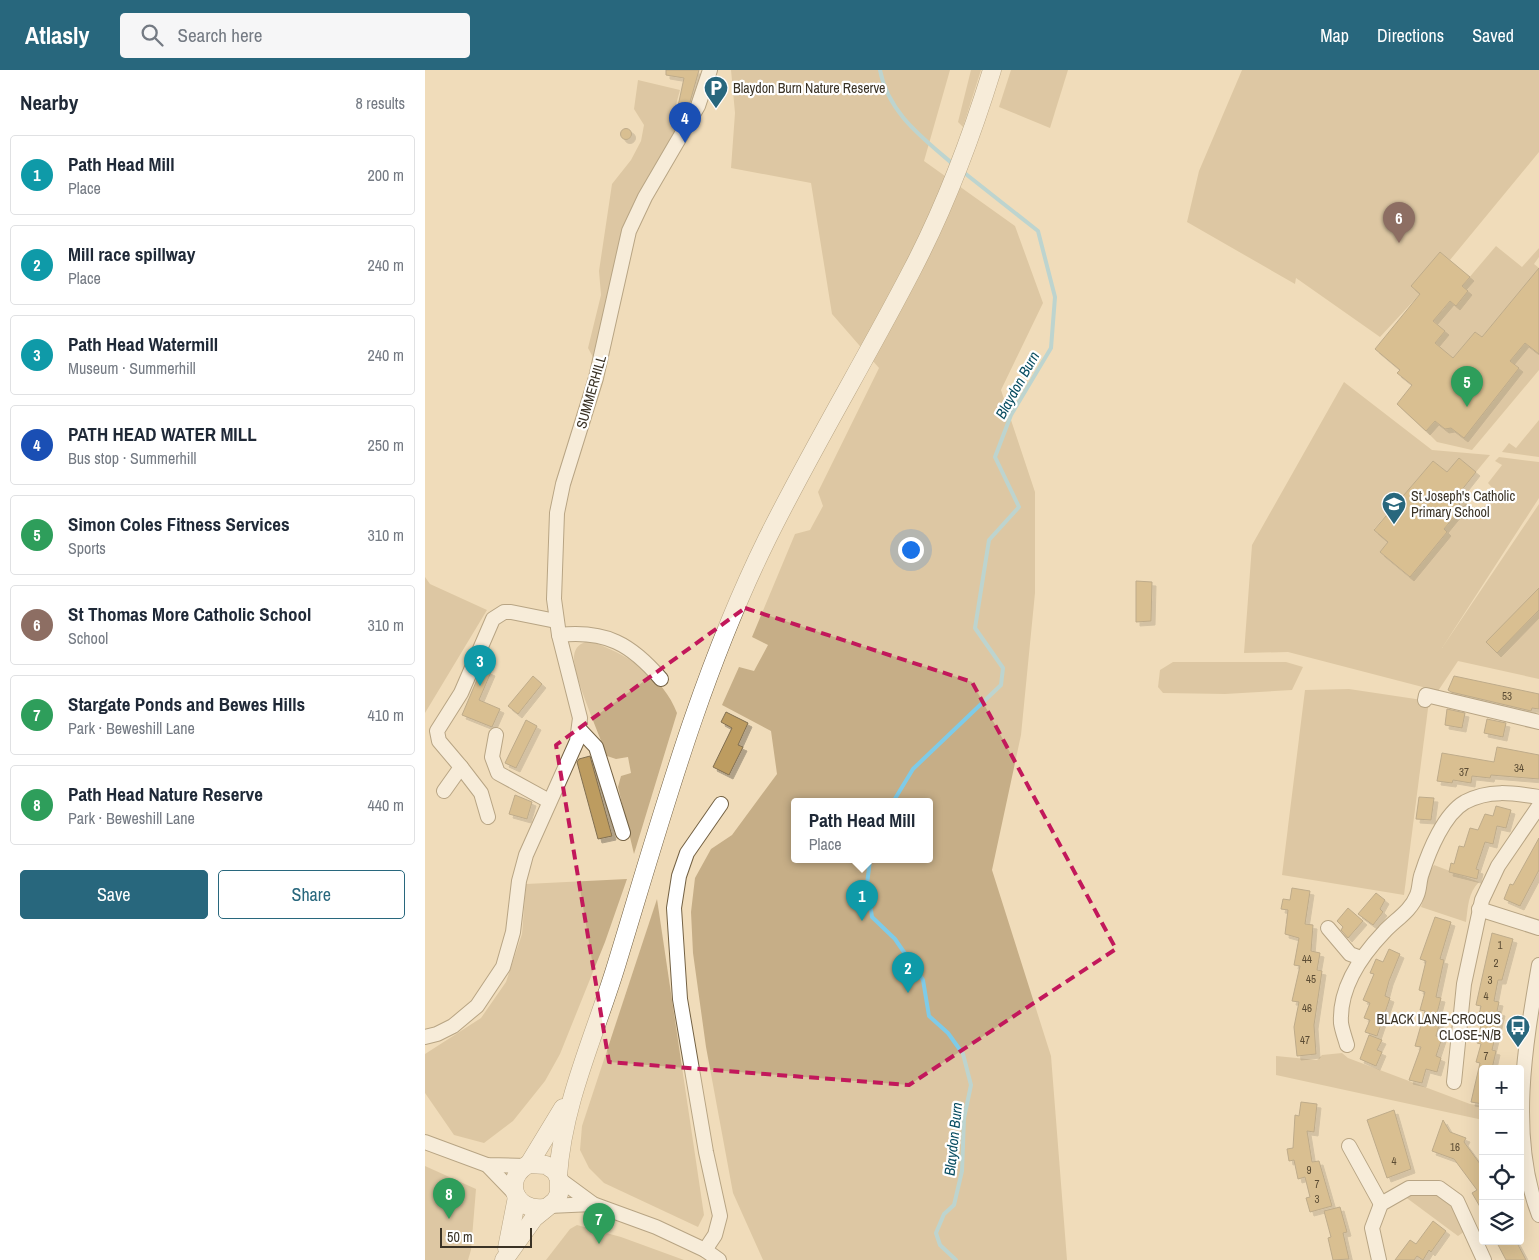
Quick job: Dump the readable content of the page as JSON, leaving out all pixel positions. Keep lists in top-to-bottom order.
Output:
{
  "streets": {
    "street": ["SUMMERHILL"]
  },
  "water": ["Blaydon Burn"],
  "places": {
    "parking": ["Blaydon Burn Nature Reserve"],
    "school or university": ["St Joseph's Catholic Primary School"],
    "bus stop": ["BLACK LANE-CROCUS CLOSE-N/B"]
  },
  "house_numbers": [
    "53",
    "34",
    "37",
    "1",
    "44",
    "2",
    "45",
    "3",
    "4",
    "46",
    "47",
    "7",
    "16",
    "4",
    "9",
    "7",
    "3"
  ],
  "scale_bar": "50 m",
  "page": {
    "header": "Atlasly",
    "search": "Search here",
    "nav": ["Map", "Directions", "Saved"],
    "heading": ["Nearby", "8 results"],
    "pins": [
      "4",
      "6",
      "5",
      "3",
      "1",
      "2",
      "8",
      "7"
    ],
    "list": [
      {
        "mark": "1",
        "name": "Path Head Mill",
        "note": "Place",
        "value": "200 m"
      },
      {
        "mark": "2",
        "name": "Mill race spillway",
        "note": "Place",
        "value": "240 m"
      },
      {
        "mark": "3",
        "name": "Path Head Watermill",
        "note": "Museum · Summerhill",
        "value": "240 m"
      },
      {
        "mark": "4",
        "name": "PATH HEAD WATER MILL",
        "note": "Bus stop · Summerhill",
        "value": "250 m"
      },
      {
        "mark": "5",
        "name": "Simon Coles Fitness Services",
        "note": "Sports",
        "value": "310 m"
      },
      {
        "mark": "6",
        "name": "St Thomas More Catholic School",
        "note": "School",
        "value": "310 m"
      },
      {
        "mark": "7",
        "name": "Stargate Ponds and Bewes Hills",
        "note": "Park · Beweshill Lane",
        "value": "410 m"
      },
      {
        "mark": "8",
        "name": "Path Head Nature Reserve",
        "note": "Park · Beweshill Lane",
        "value": "440 m"
      }
    ],
    "popup": ["Path Head Mill", "Place"],
    "buttons": ["Save", "Share"],
    "map_buttons": ["+", "−"],
    "scale": "50 m"
  }
}
